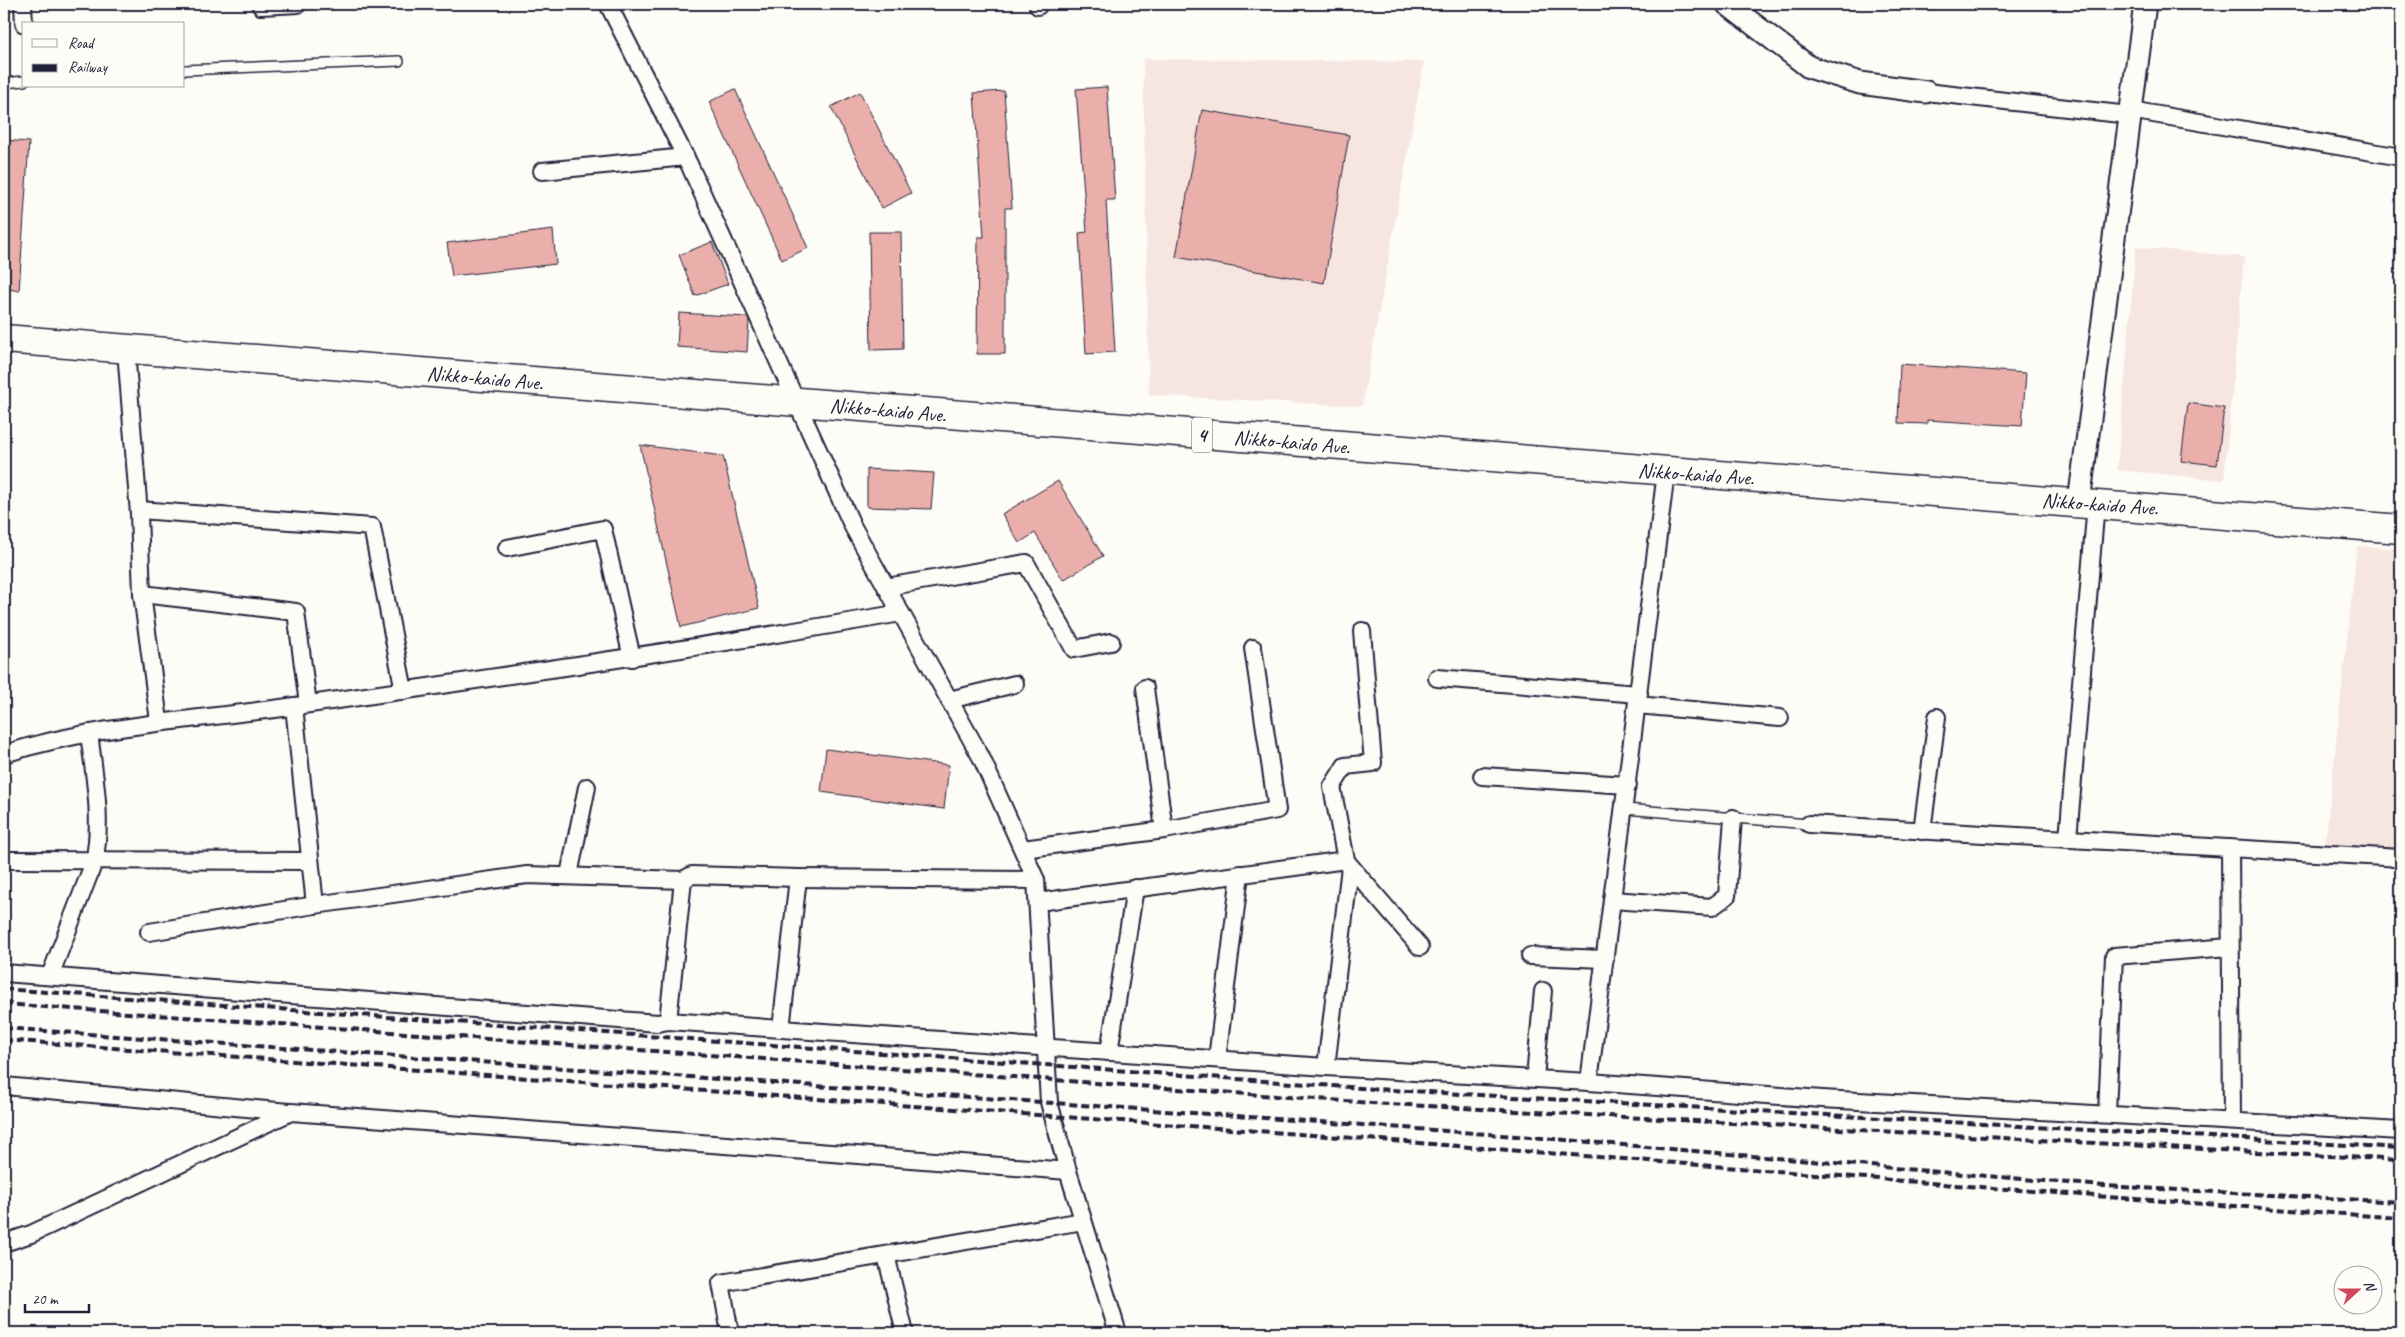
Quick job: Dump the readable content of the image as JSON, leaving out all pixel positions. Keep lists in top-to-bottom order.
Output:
{
  "streets": {
    "highway": ["Nikko-kaido Ave.", "4"]
  },
  "legend": ["Road", "Railway"],
  "scale_bar": "20 m",
  "north": "right"
}
